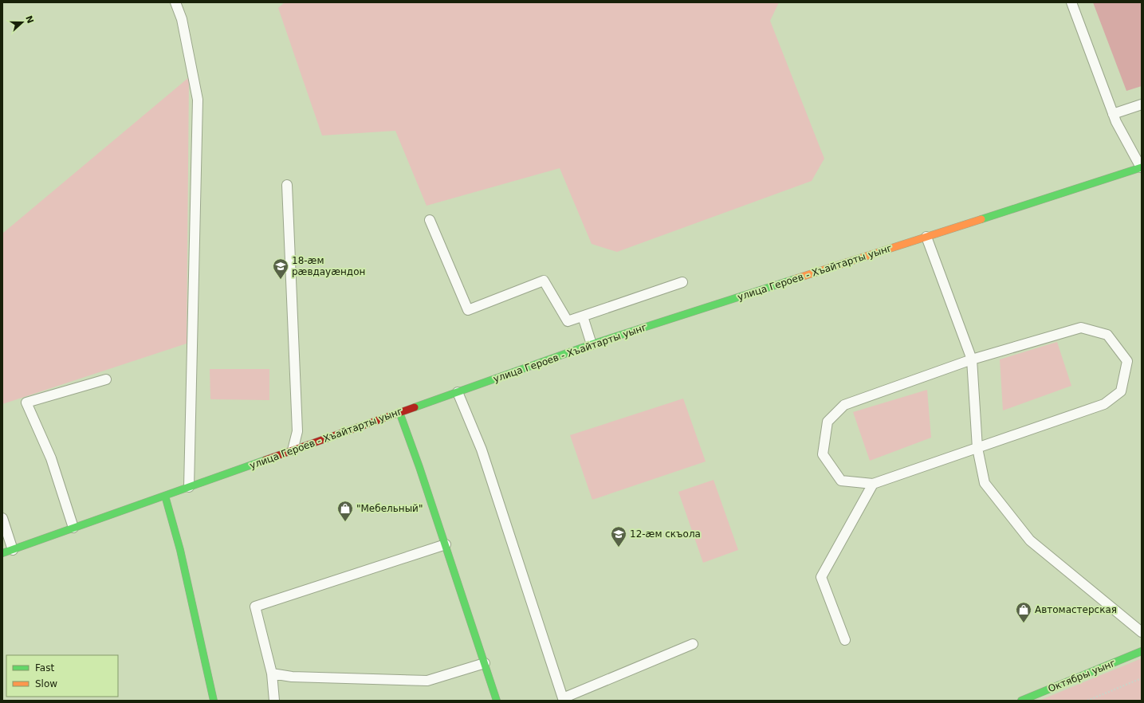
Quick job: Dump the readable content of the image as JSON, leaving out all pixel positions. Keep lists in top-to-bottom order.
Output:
{
  "streets": {
    "street": ["улица Героев - Хъайтарты уынг", "Октябры уынг"]
  },
  "places": {
    "school or university": ["18-æм рӕвдауӕндон", "12-æм скъола"],
    "shop": ["\"Мебельный\"", "Автомастерская"]
  },
  "legend": ["Fast", "Slow"],
  "north": "right"
}
